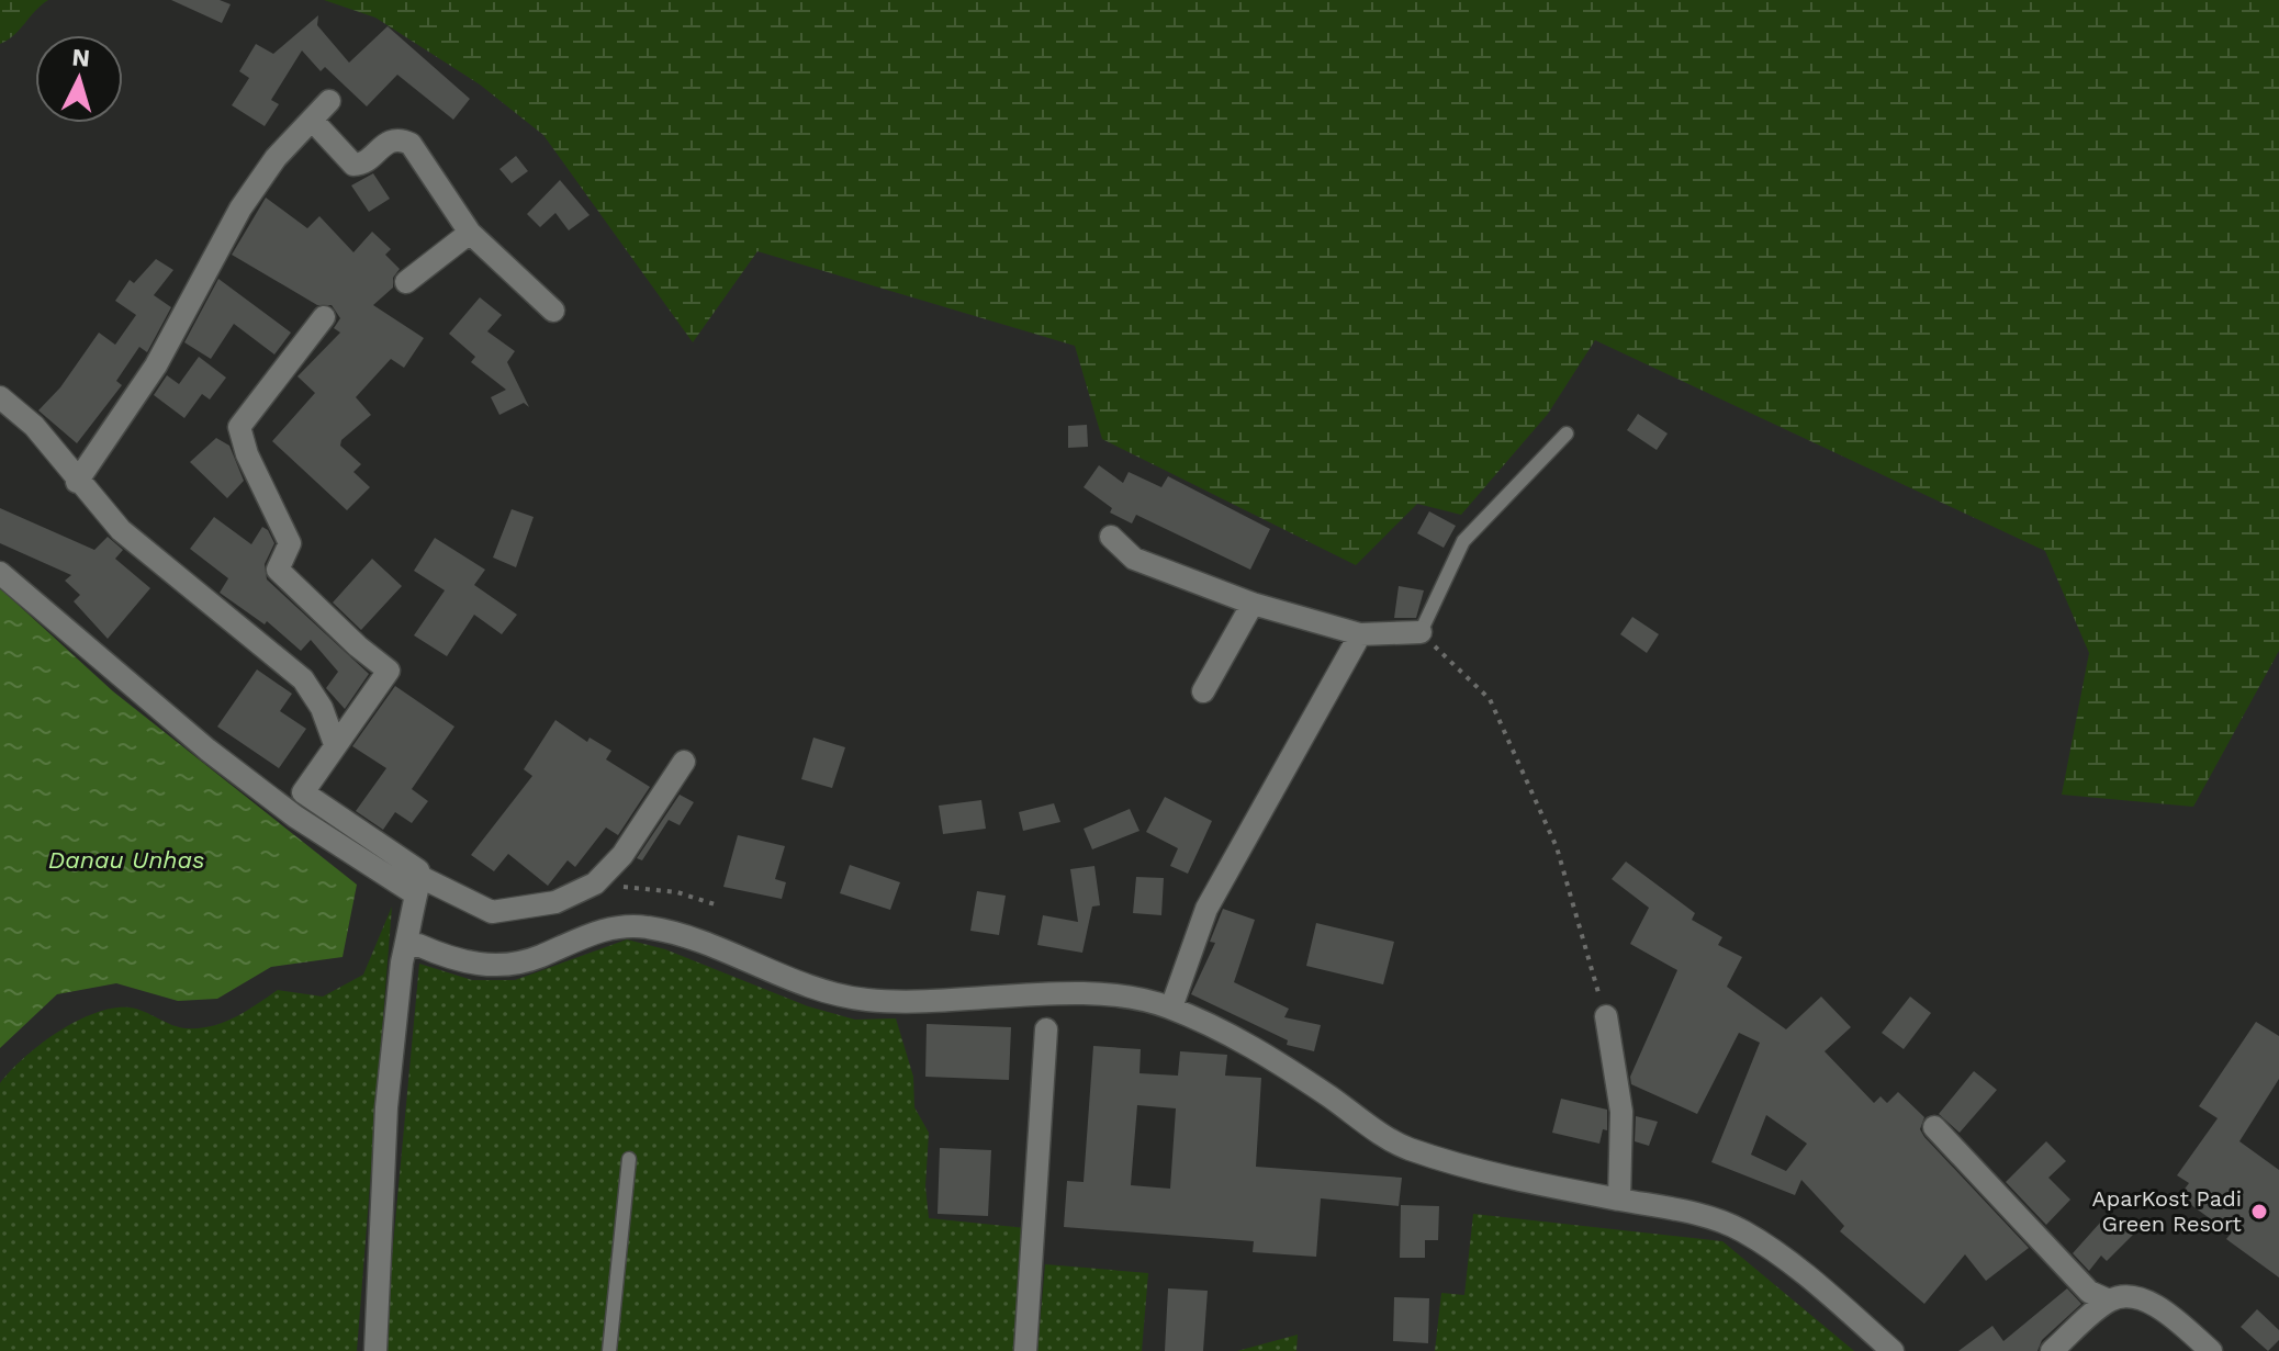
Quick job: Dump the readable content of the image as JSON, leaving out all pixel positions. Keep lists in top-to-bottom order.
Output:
{
  "water": ["Danau Unhas"],
  "places": ["AparKost Padi Green Resort"],
  "north": "top"
}
